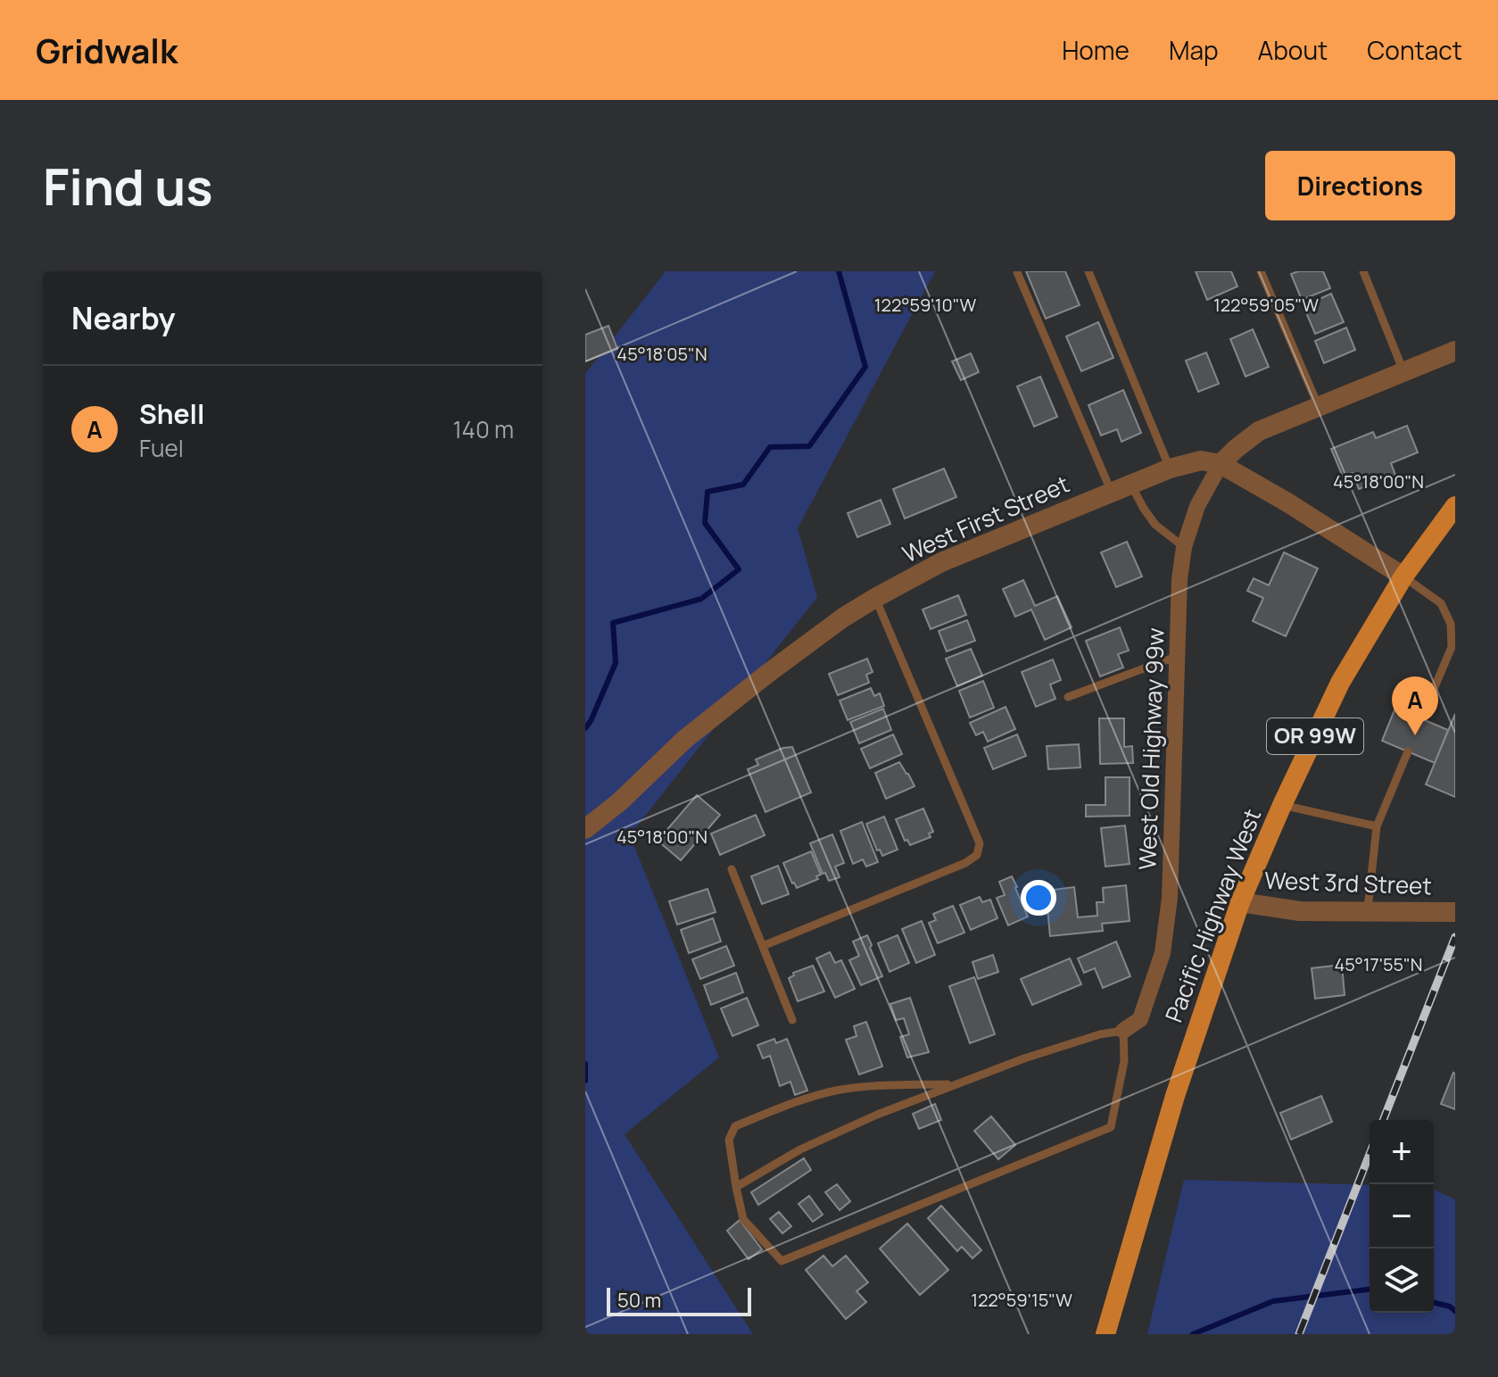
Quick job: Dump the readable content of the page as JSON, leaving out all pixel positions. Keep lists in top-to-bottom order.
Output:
{
  "streets": {
    "main road": ["OR 99W", "Pacific Highway West"],
    "street": ["West First Street", "West Old Highway 99w", "West 3rd Street"]
  },
  "crossings": [
    ["West First Street", "West Old Highway 99w"],
    ["West 3rd Street", "Pacific Highway West"]
  ],
  "scale_bar": "50 m",
  "page": {
    "header": "Gridwalk",
    "nav": [
      "Home",
      "Map",
      "About",
      "Contact"
    ],
    "buttons": "Directions",
    "title": "Find us",
    "heading": "Nearby",
    "list": [
      {
        "mark": "A",
        "name": "Shell",
        "note": "Fuel",
        "value": "140 m"
      }
    ],
    "pins": "A",
    "map_buttons": ["+", "−"],
    "scale": "50 m"
  },
  "coordinates": [
    "122°59'10\"W",
    "122°59'05\"W",
    "45°18'05\"N",
    "45°18'00\"N",
    "45°17'55\"N",
    "122°59'15\"W"
  ]
}
